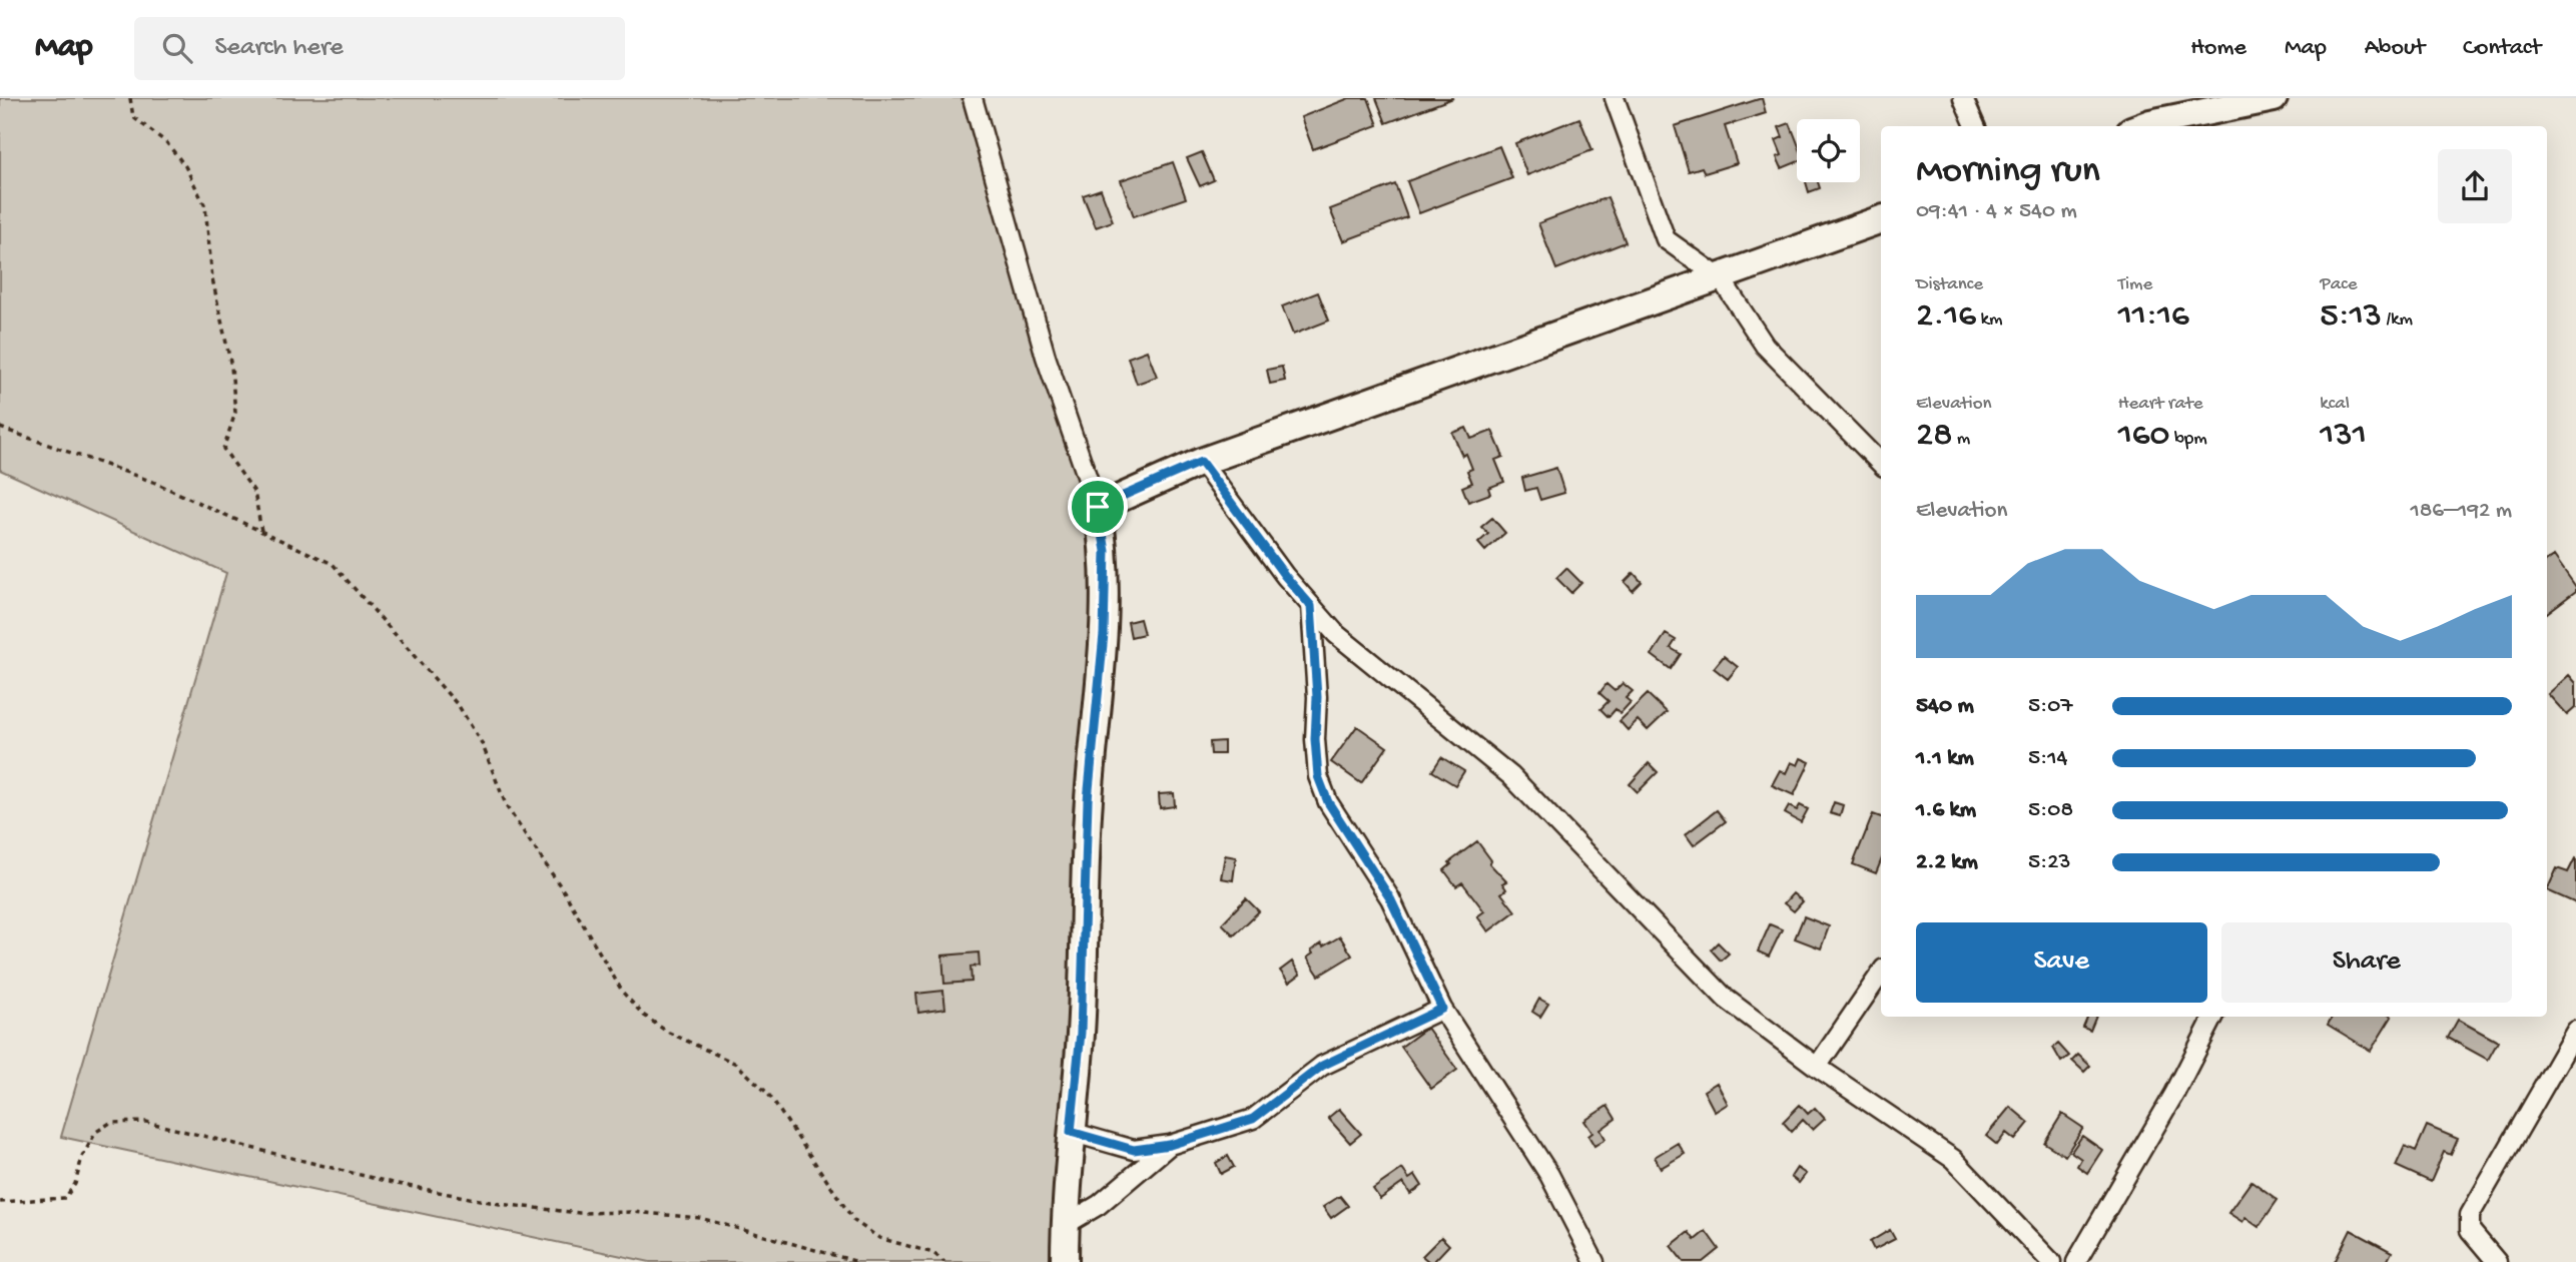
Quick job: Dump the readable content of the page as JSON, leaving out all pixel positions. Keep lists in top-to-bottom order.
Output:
{
  "page": {
    "header": "Map",
    "search": "Search here",
    "nav": [
      "Home",
      "Map",
      "About",
      "Contact"
    ],
    "heading": ["Morning run", "09:41 · 4 × 540 m"],
    "stats": [
      ["Distance", "2.16 km"],
      ["Time", "11:16"],
      ["Pace", "5:13 /km"],
      ["Elevation", "28 m"],
      ["Heart rate", "160 bpm"],
      ["kcal", "131"]
    ],
    "chart": ["Elevation", "186–192 m"],
    "list": [
      {
        "name": "540 m",
        "note": "5:07"
      },
      {
        "name": "1.1 km",
        "note": "5:14"
      },
      {
        "name": "1.6 km",
        "note": "5:08"
      },
      {
        "name": "2.2 km",
        "note": "5:23"
      }
    ],
    "buttons": ["Save", "Share"]
  }
}
